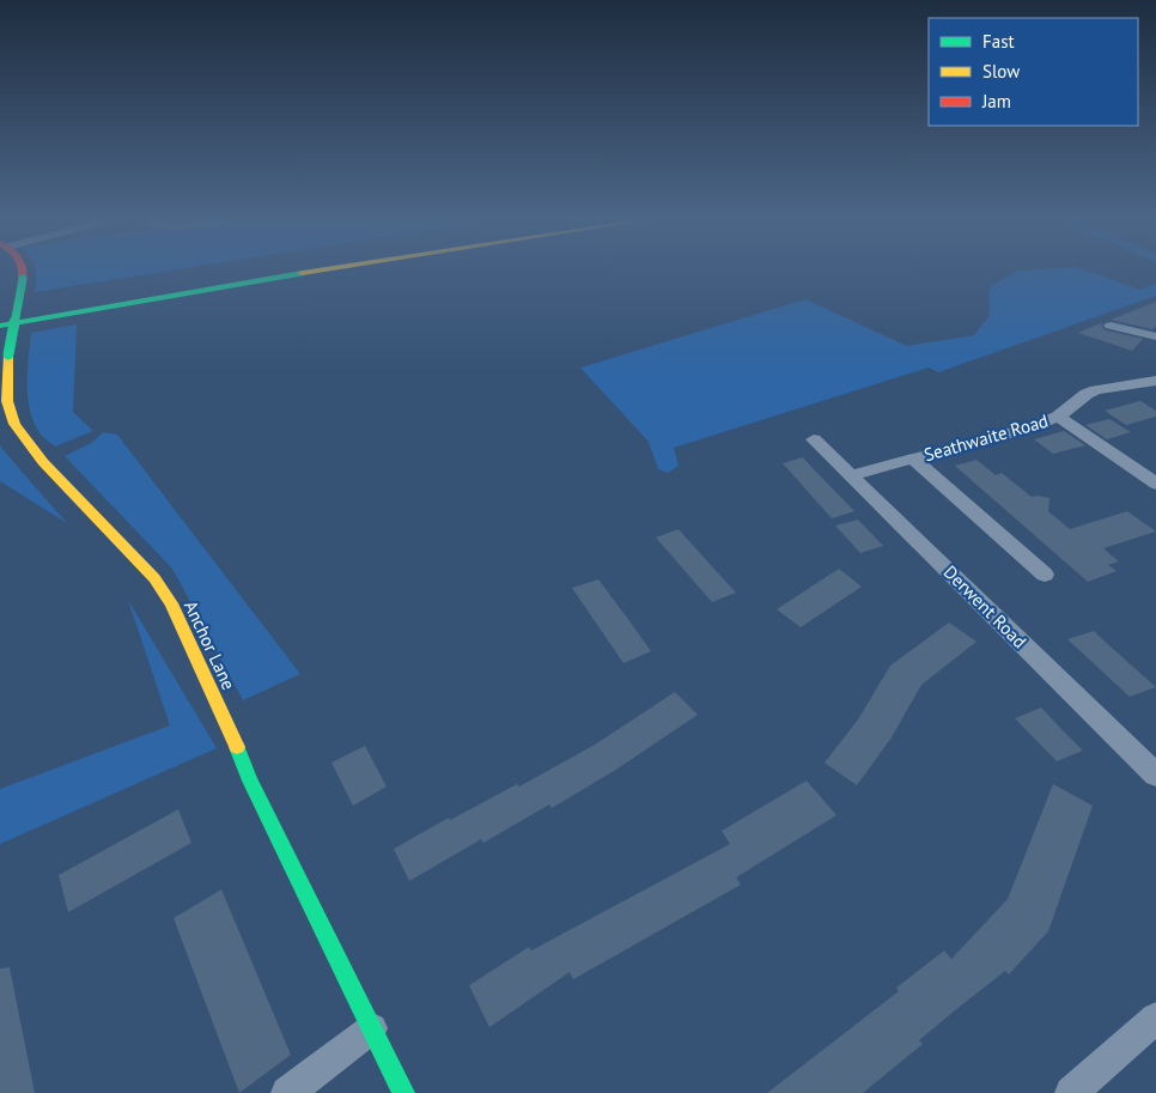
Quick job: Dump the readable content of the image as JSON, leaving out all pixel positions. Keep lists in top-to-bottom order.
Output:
{
  "streets": {
    "main road": ["Anchor Lane"],
    "street": ["Seathwaite Road", "Derwent Road"]
  },
  "crossings": [
    ["Seathwaite Road", "Derwent Road"]
  ],
  "legend": ["Fast", "Slow", "Jam"]
}
